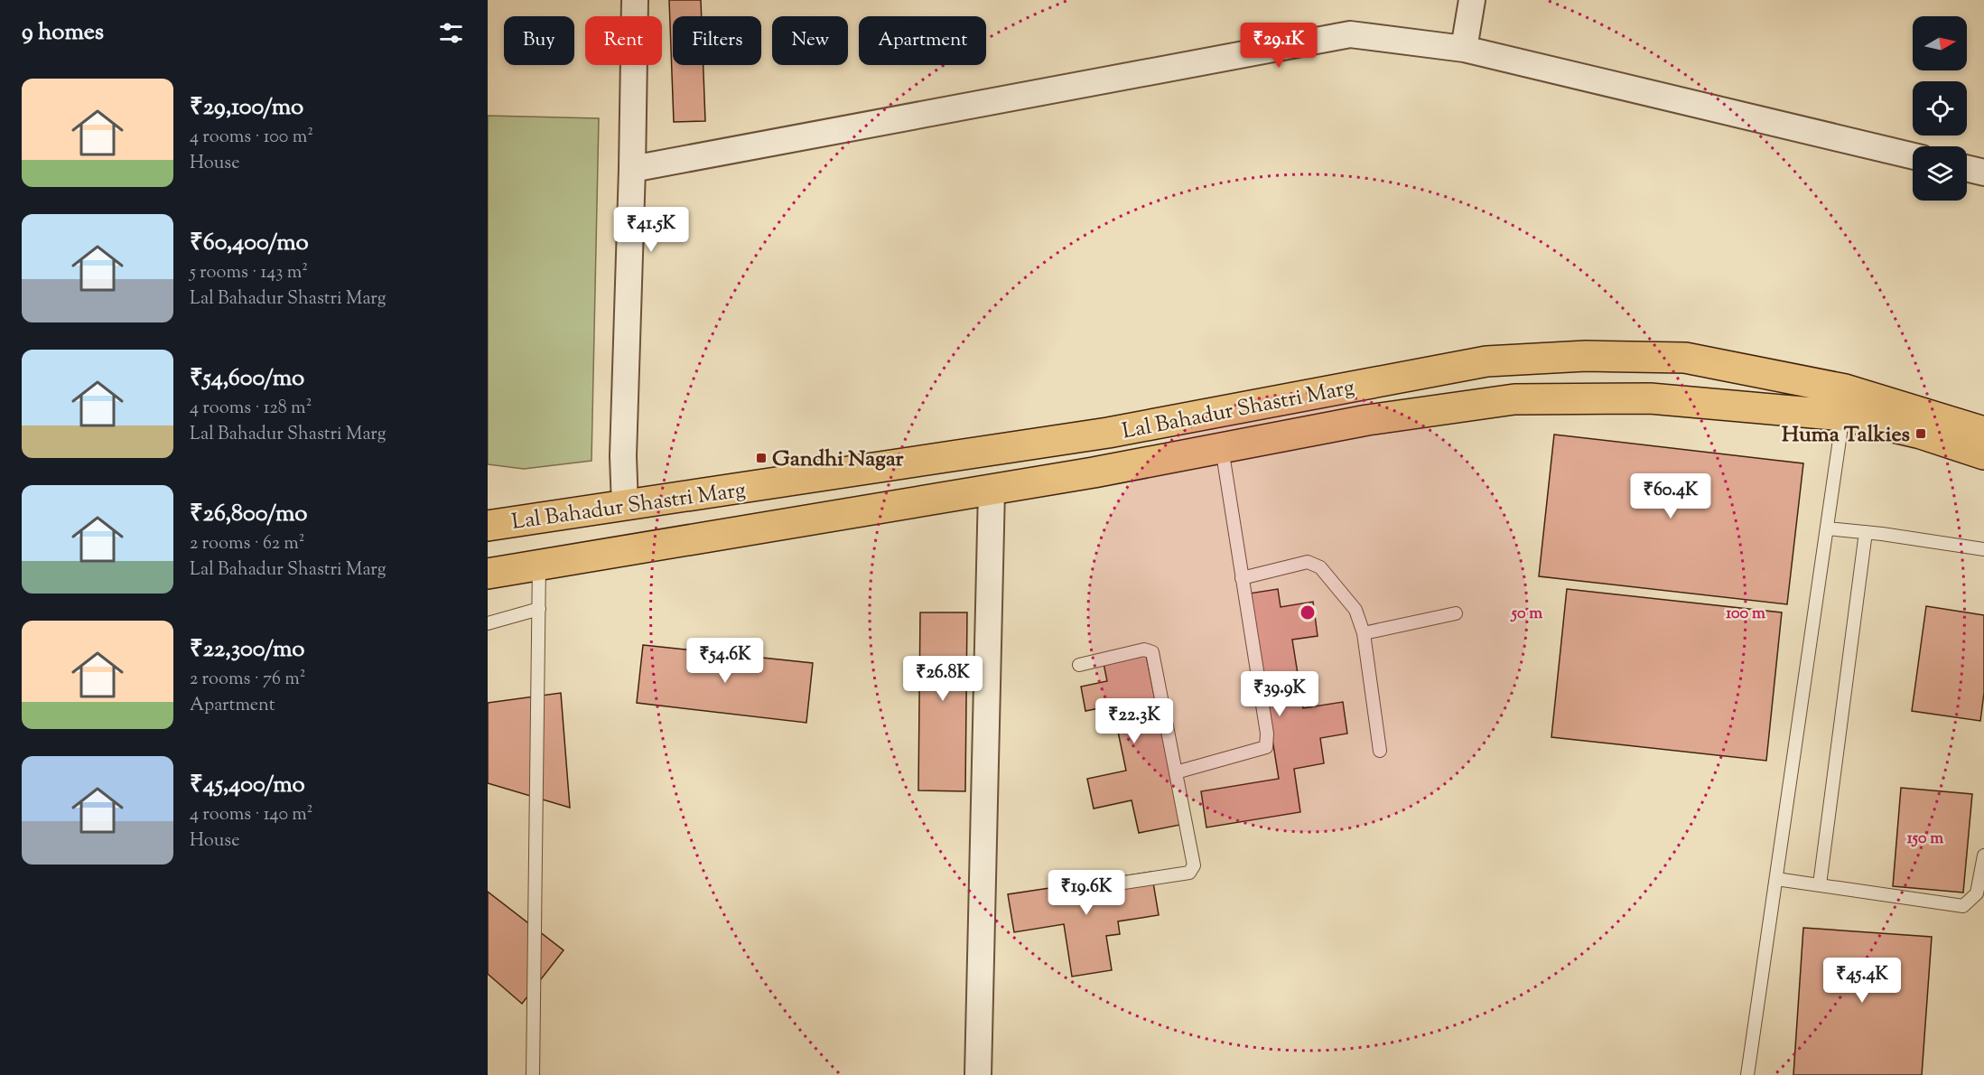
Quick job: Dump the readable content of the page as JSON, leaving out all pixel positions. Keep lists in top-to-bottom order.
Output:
{
  "streets": {
    "main road": ["Lal Bahadur Shastri Marg"]
  },
  "places": {
    "transit": ["Huma Talkies", "Gandhi Nagar"]
  },
  "north": "right",
  "page": {
    "heading": "9 homes",
    "chip": [
      "Buy",
      "Rent",
      "Filters",
      "New",
      "Apartment"
    ],
    "price": [
      "₹29.1K",
      "₹41.5K",
      "₹60.4K",
      "₹54.6K",
      "₹26.8K",
      "₹39.9K",
      "₹22.3K",
      "₹19.6K",
      "₹45.4K"
    ],
    "list": [
      {
        "name": "₹29,100/mo",
        "note": "4 rooms · 100 m² · House"
      },
      {
        "name": "₹60,400/mo",
        "note": "5 rooms · 143 m² · Lal Bahadur Shastri Marg"
      },
      {
        "name": "₹54,600/mo",
        "note": "4 rooms · 128 m² · Lal Bahadur Shastri Marg"
      },
      {
        "name": "₹26,800/mo",
        "note": "2 rooms · 62 m² · Lal Bahadur Shastri Marg"
      },
      {
        "name": "₹22,300/mo",
        "note": "2 rooms · 76 m² · Apartment"
      },
      {
        "name": "₹45,400/mo",
        "note": "4 rooms · 140 m² · House"
      }
    ]
  },
  "rings": ["50 m", "100 m", "150 m"]
}
